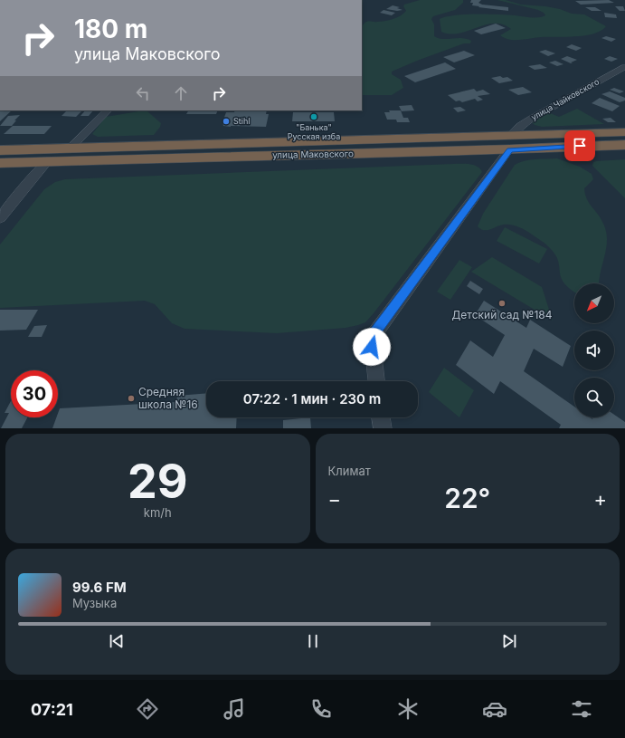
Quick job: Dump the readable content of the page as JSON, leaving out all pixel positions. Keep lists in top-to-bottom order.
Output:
{
  "streets": {
    "highway": ["улица Маковского"],
    "street": ["улица Чайковского"]
  },
  "crossings": [
    ["улица Чайковского", "улица Маковского"]
  ],
  "places": [
    "\"Банька\" Русская изба",
    "Stihl",
    "Детский сад №184",
    "Средняя школа №16"
  ],
  "north": "bottom left",
  "page": {
    "turn": ["180 m", "улица Маковского"],
    "limit": "30",
    "trip": "07:22 · 1 мин · 230 m",
    "tile": [
      ["29", "km/h"],
      "Климат"
    ],
    "heat": ["−", "22°", "+"],
    "song": ["99.6 FM", "Музыка"],
    "tabs": "07:21"
  }
}
